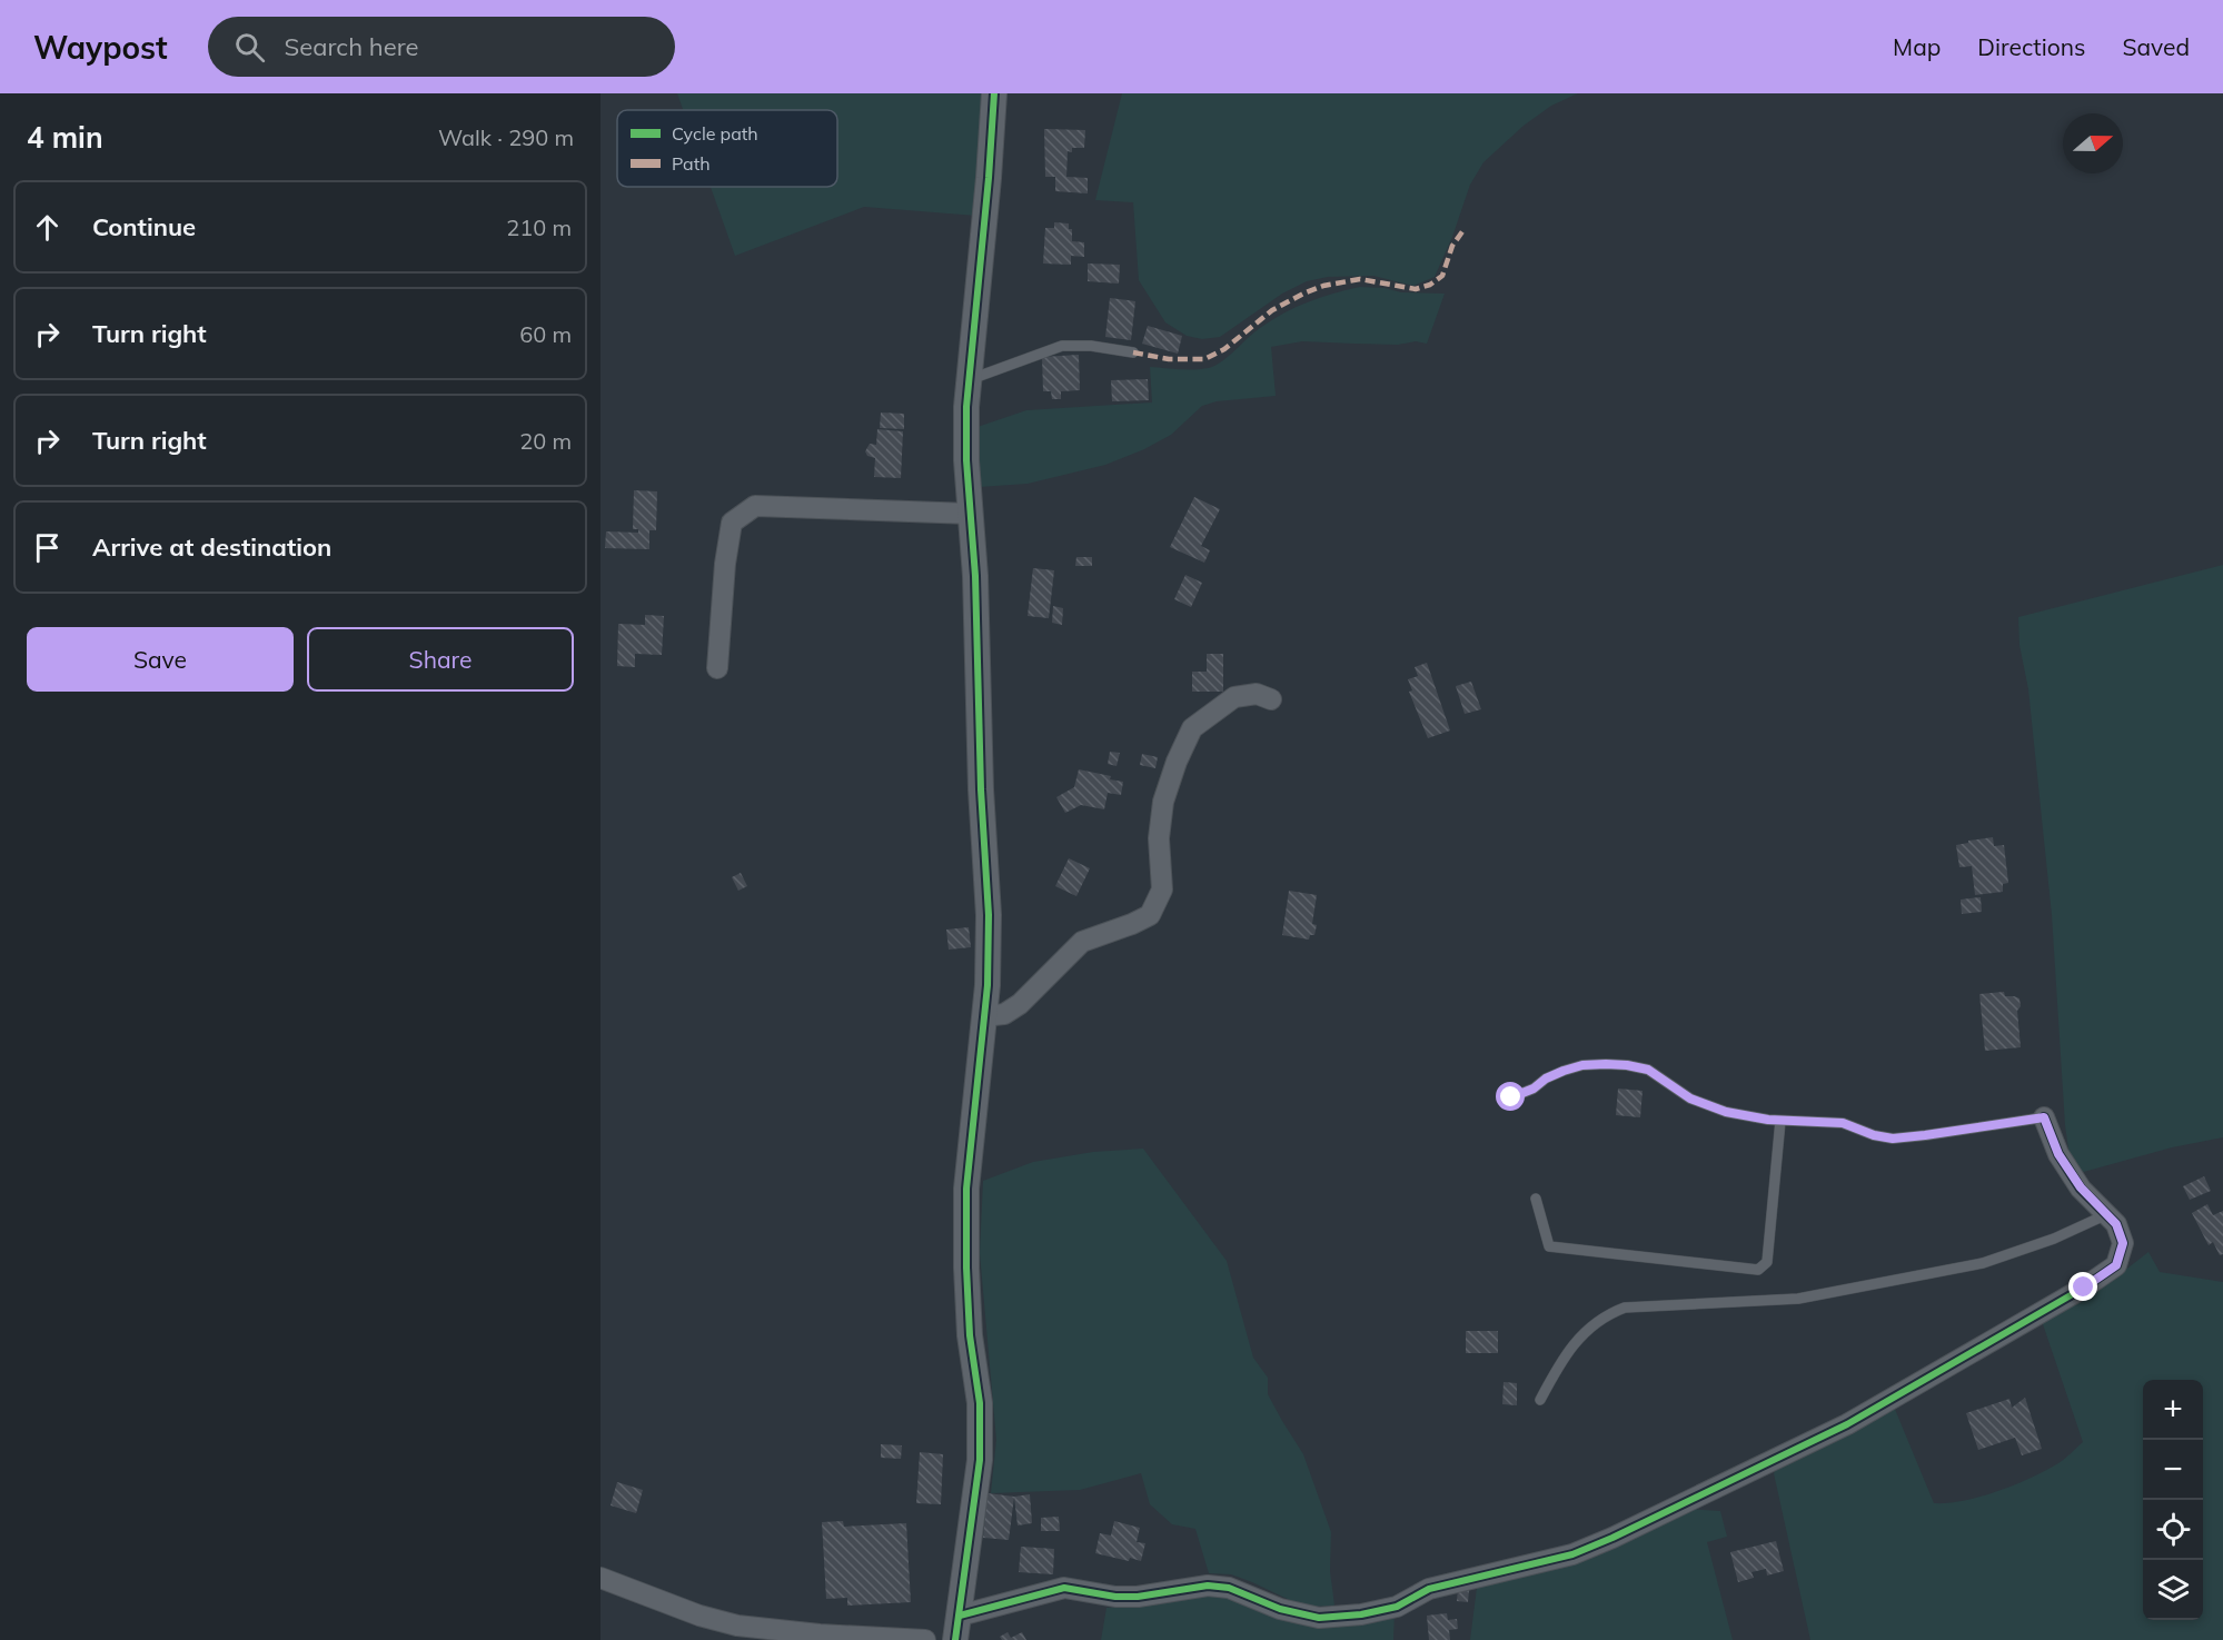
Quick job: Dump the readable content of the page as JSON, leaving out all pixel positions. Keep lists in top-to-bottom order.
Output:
{
  "legend": ["Cycle path", "Path"],
  "north": "right",
  "page": {
    "header": "Waypost",
    "search": "Search here",
    "nav": ["Map", "Directions", "Saved"],
    "heading": ["4 min", "Walk · 290 m"],
    "list": [
      ["Continue", "210 m"],
      ["Turn right", "60 m"],
      ["Turn right", "20 m"],
      "Arrive at destination"
    ],
    "buttons": ["Save", "Share"],
    "map_buttons": ["+", "−"]
  }
}
